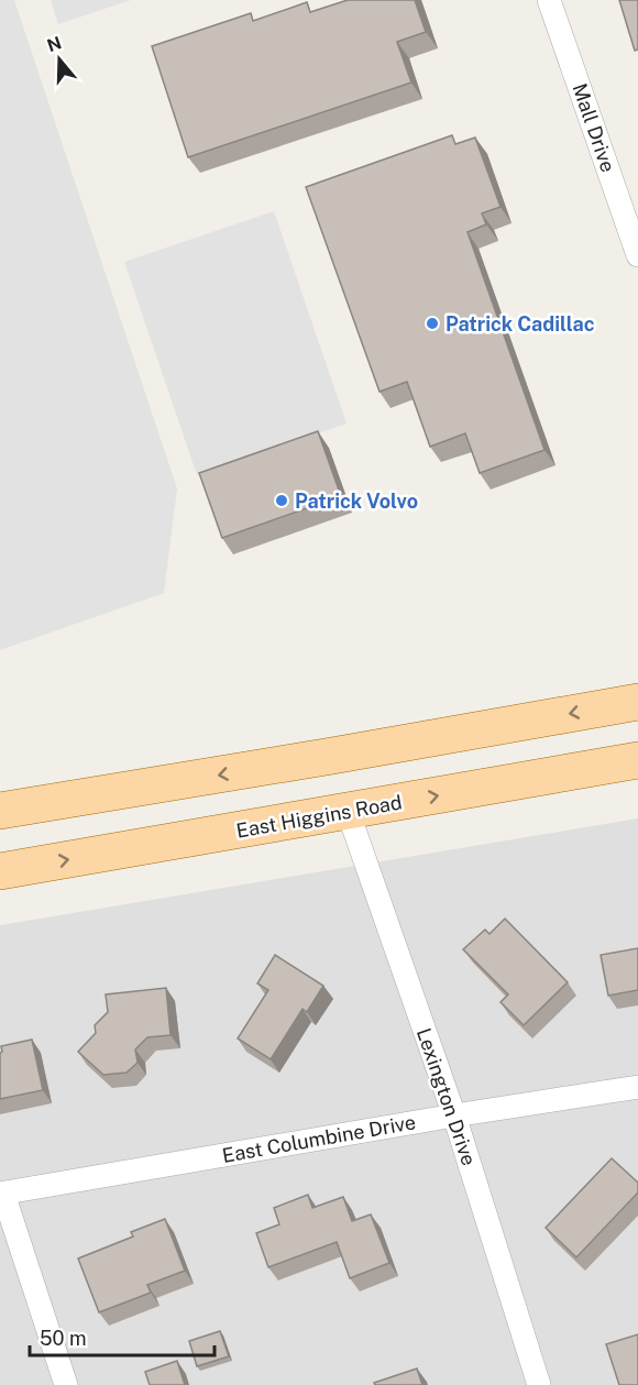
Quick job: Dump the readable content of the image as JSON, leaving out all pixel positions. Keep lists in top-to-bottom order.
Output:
{
  "streets": {
    "main road": ["East Higgins Road"],
    "street": ["Mall Drive", "Lexington Drive", "East Columbine Drive"]
  },
  "crossings": [
    ["East Higgins Road", "Lexington Drive"],
    ["Lexington Drive", "East Columbine Drive"]
  ],
  "places": ["Patrick Cadillac", "Patrick Volvo"],
  "scale_bar": "50 m",
  "north": "top"
}
